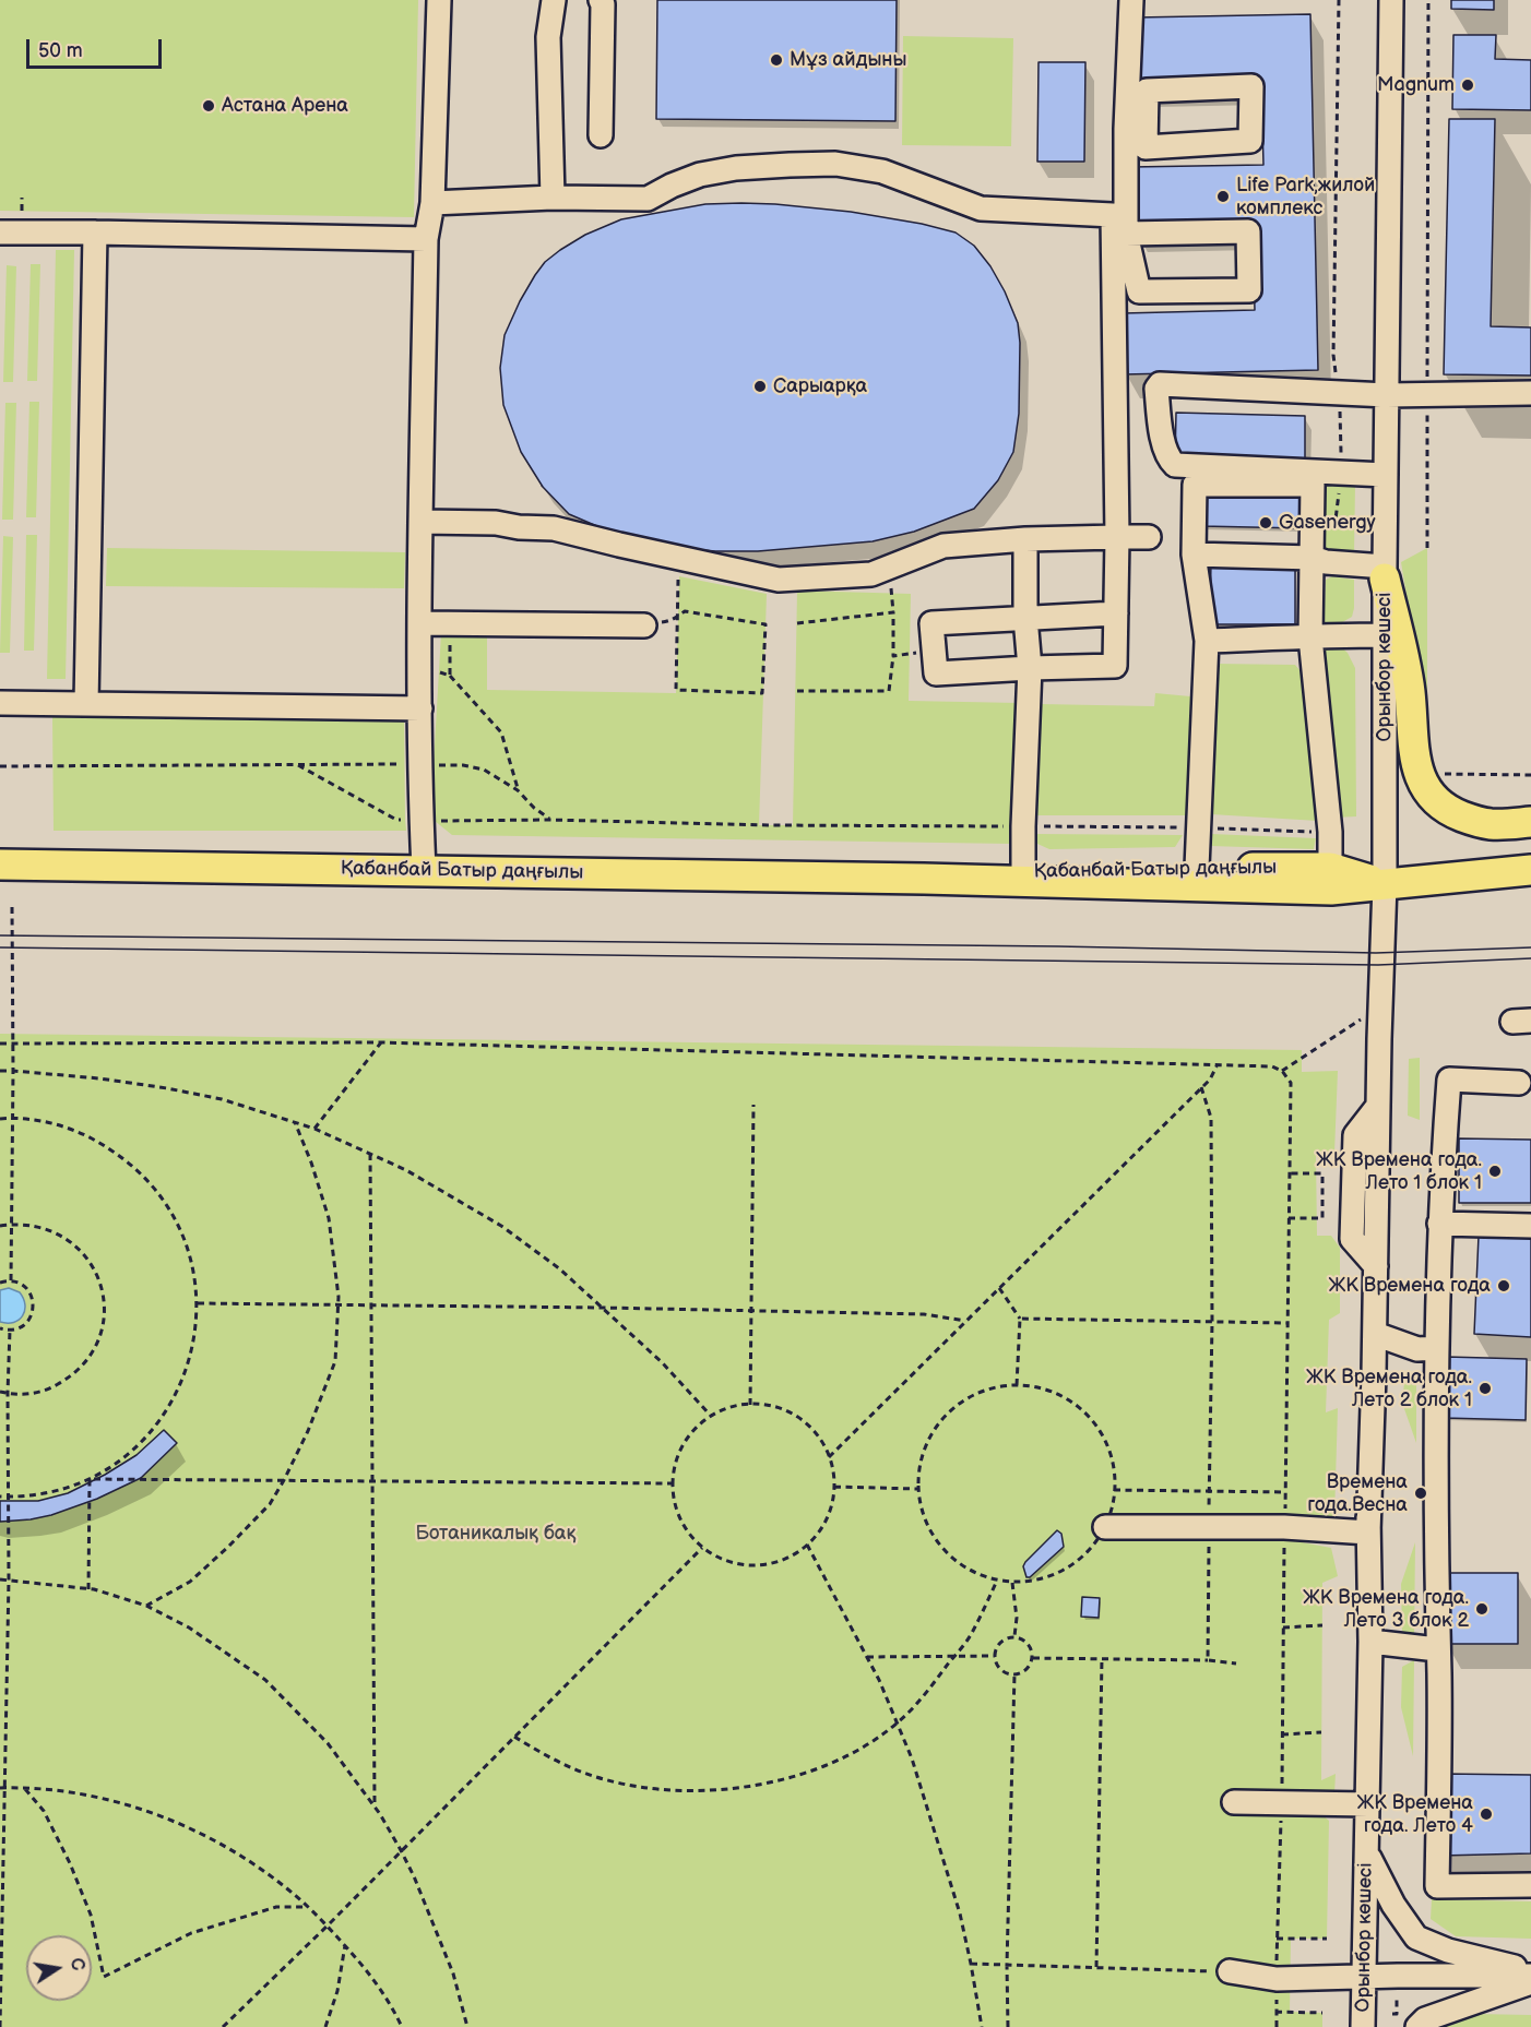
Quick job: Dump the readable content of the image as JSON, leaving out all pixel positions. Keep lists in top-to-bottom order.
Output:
{
  "streets": {
    "main road": ["Қабанбай Батыр даңғылы"],
    "street": ["Орынбор көшесі"]
  },
  "crossings": [
    ["Орынбор көшесі", "Қабанбай Батыр даңғылы"]
  ],
  "parks": ["Ботаникалық бақ"],
  "places": [
    "Мұз айдыны",
    "Magnum",
    "Астана Арена",
    "Life Park,жилой комплекс",
    "Сарыарқа",
    "Gasenergy",
    "ЖК Времена года. Лето 1 блок 1",
    "ЖК Времена года",
    "ЖК Времена года. Лето 2 блок 1",
    "Времена года.Весна",
    "ЖК Времена года. Лето 3 блок 2",
    "ЖК Времена года. Лето 4"
  ],
  "scale_bar": "50 m",
  "north": "right"
}
